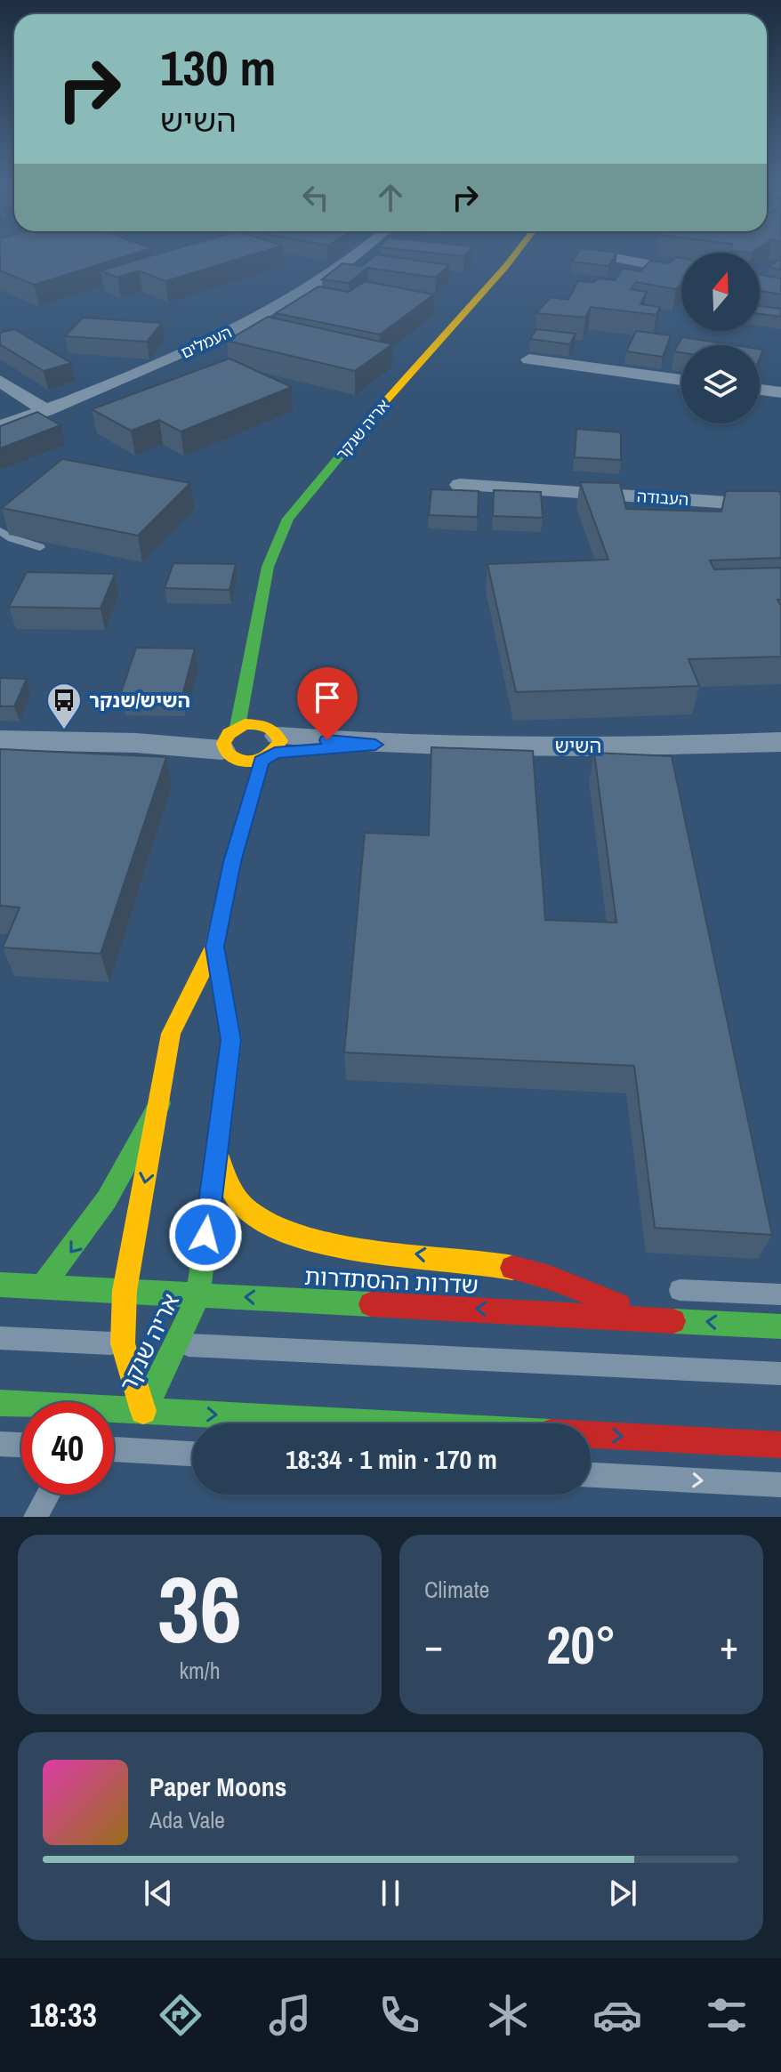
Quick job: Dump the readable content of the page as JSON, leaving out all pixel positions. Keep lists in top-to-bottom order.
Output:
{
  "streets": {
    "main road": ["אריה שנקר", "שדרות ההסתדרות"],
    "street": ["העמלים", "העבודה", "השיש"]
  },
  "crossings": [
    ["אריה שנקר", "השיש"],
    ["אריה שנקר", "שדרות ההסתדרות"]
  ],
  "places": {
    "bus stop": ["השיש/שנקר"]
  },
  "north": "top",
  "page": {
    "turn": ["130 m", "השיש"],
    "limit": "40",
    "trip": "18:34 · 1 min · 170 m",
    "tile": [
      ["36", "km/h"],
      "Climate"
    ],
    "heat": ["−", "20°", "+"],
    "song": ["Paper Moons", "Ada Vale"],
    "tabs": "18:33"
  }
}
